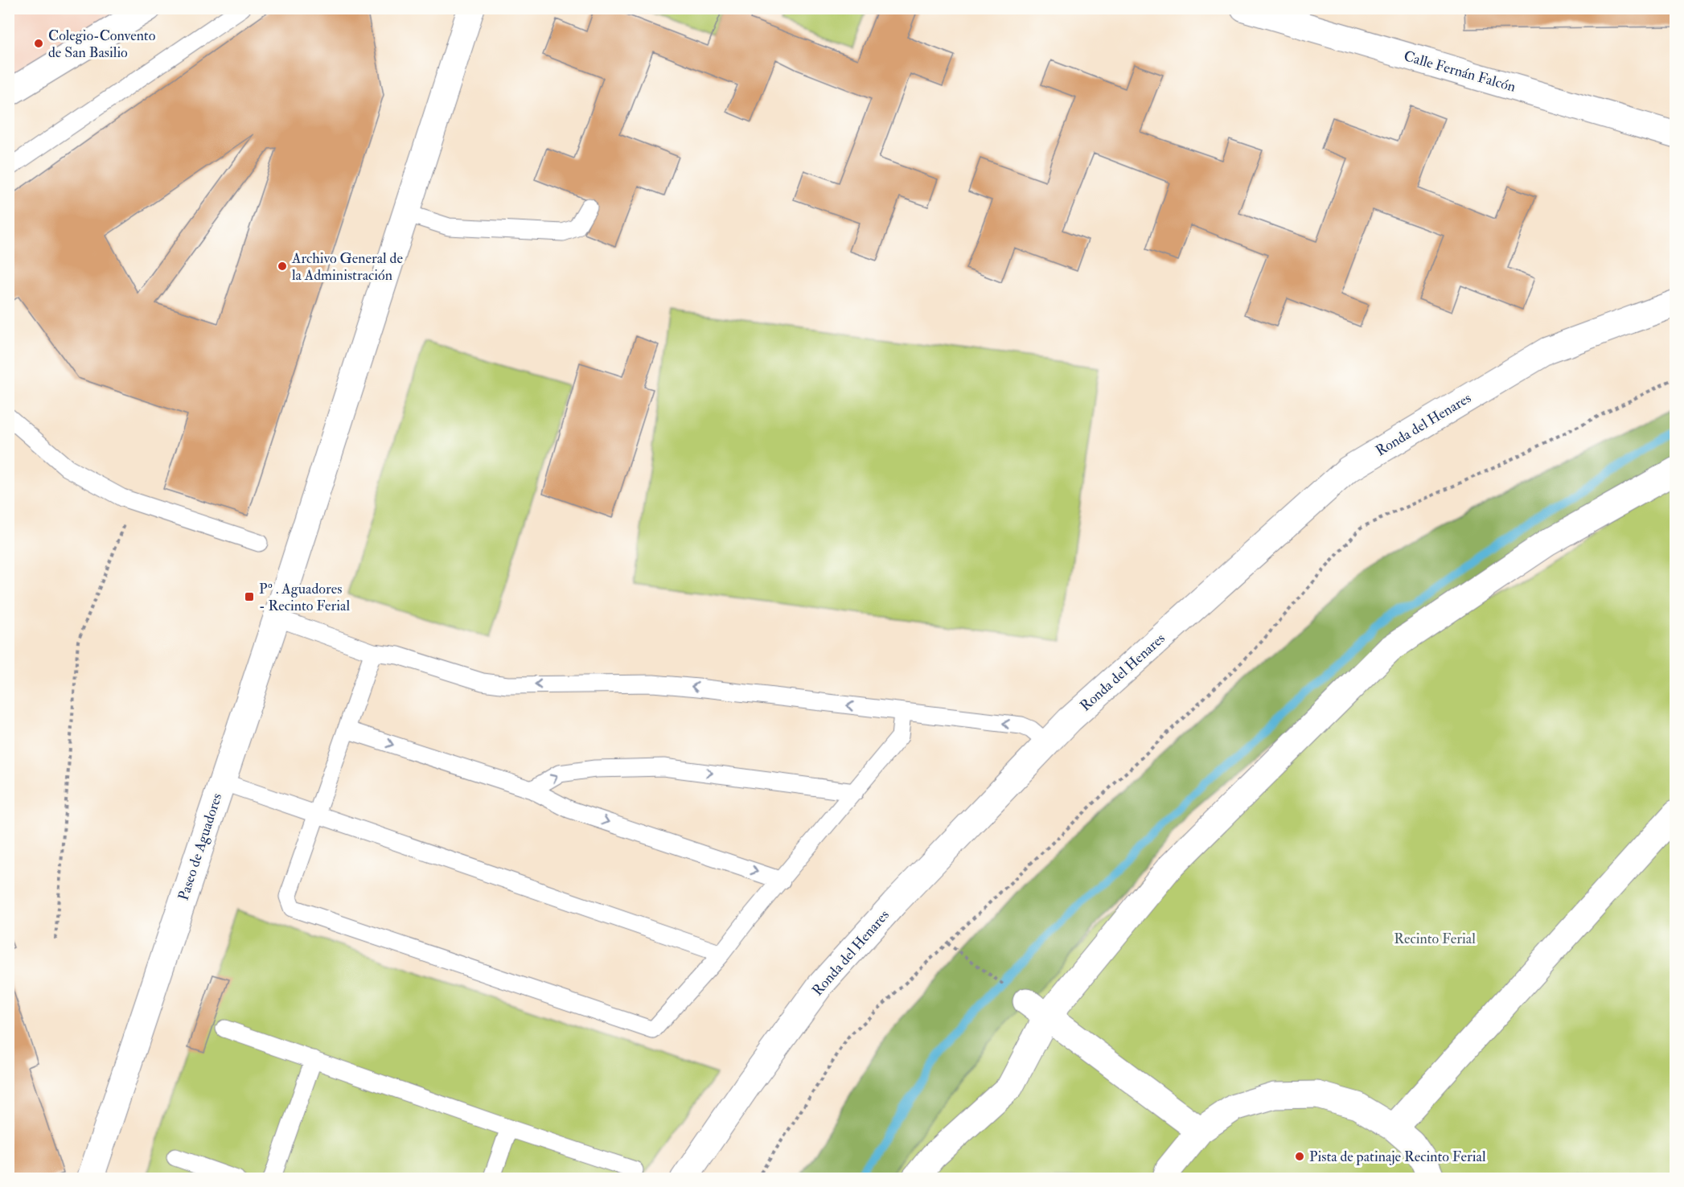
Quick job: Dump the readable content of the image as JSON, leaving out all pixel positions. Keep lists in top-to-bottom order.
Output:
{
  "streets": {
    "street": ["Calle Fernán Falcón", "Ronda del Henares", "Paseo de Aguadores"]
  },
  "parks": ["Recinto Ferial"],
  "places": {
    "other": ["Colegio-Convento de San Basilio", "Archivo General de la Administración", "Pista de patinaje Recinto Ferial"],
    "transit": ["Pº . Aguadores - Recinto Ferial"]
  }
}
